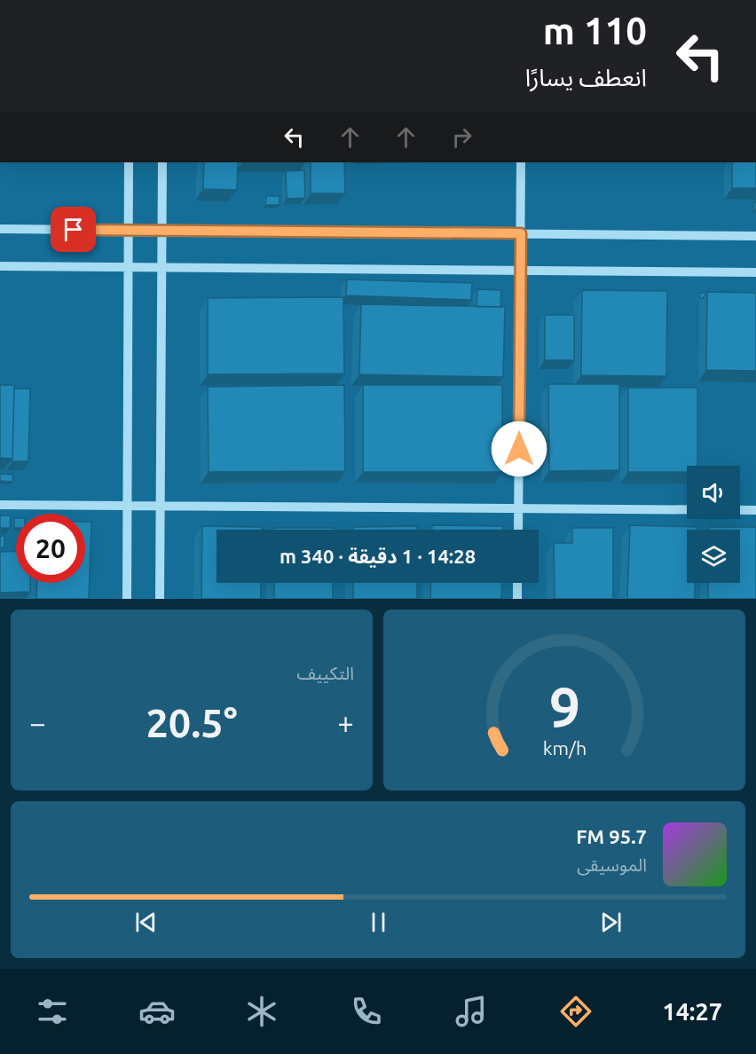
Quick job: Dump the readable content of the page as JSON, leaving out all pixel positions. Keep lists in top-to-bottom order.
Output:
{
  "page": {
    "turn": ["110 m", "انعطف يسارًا"],
    "limit": "20",
    "trip": "14:28 · 1 دقيقة · 340 m",
    "tile": "التكييف",
    "heat": ["−", "20.5°", "+"],
    "song": ["95.7 FM", "الموسيقى"],
    "tabs": "14:27",
    "gauge": ["9", "km/h"]
  }
}
